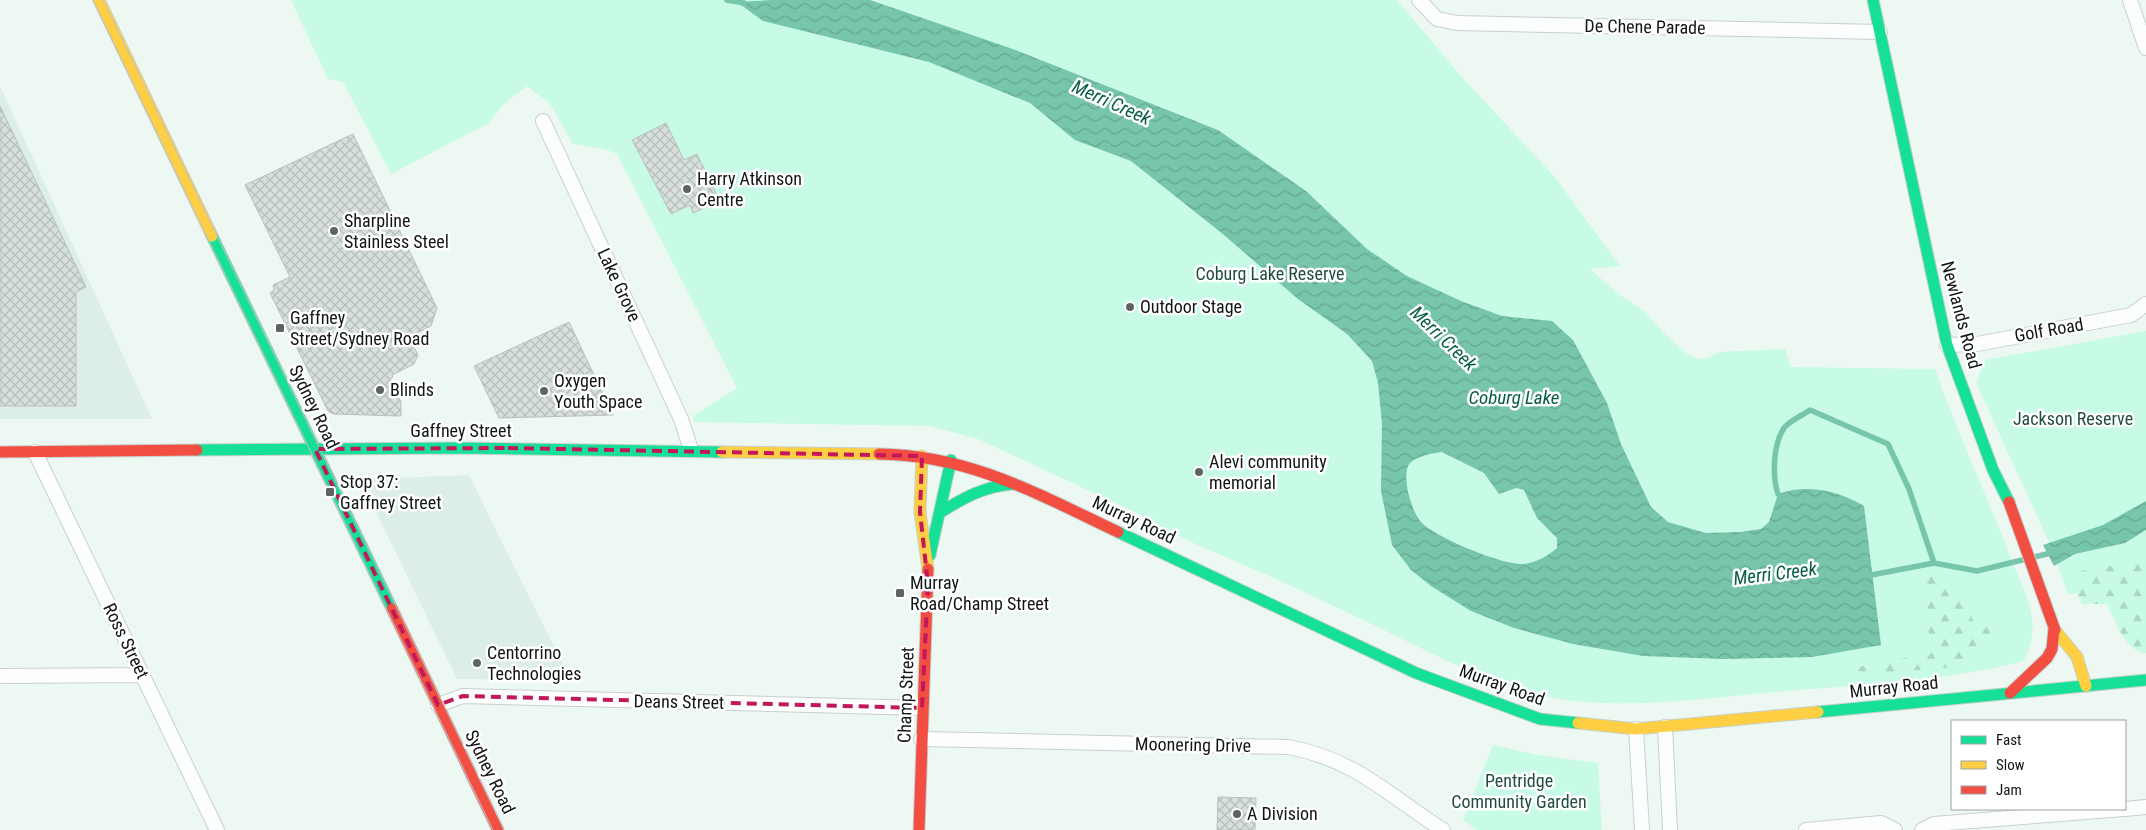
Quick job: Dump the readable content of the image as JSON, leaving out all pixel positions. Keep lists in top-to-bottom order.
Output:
{
  "streets": {
    "main road": [
      "Newlands Road",
      "Sydney Road",
      "Gaffney Street",
      "Murray Road",
      "Champ Street"
    ],
    "street": [
      "De Chene Parade",
      "Lake Grove",
      "Golf Road",
      "Ross Street",
      "Deans Street",
      "Moonering Drive"
    ]
  },
  "crossings": [
    ["De Chene Parade", "Newlands Road"],
    ["Lake Grove", "Gaffney Street"],
    ["Newlands Road", "Golf Road"],
    ["Newlands Road", "Murray Road"],
    ["Sydney Road", "Gaffney Street"],
    ["Sydney Road", "Deans Street"],
    ["Gaffney Street", "Murray Road"],
    ["Gaffney Street", "Ross Street"],
    ["Gaffney Street", "Champ Street"],
    ["Murray Road", "Champ Street"],
    ["Champ Street", "Deans Street"],
    ["Champ Street", "Moonering Drive"]
  ],
  "water": ["Merri Creek", "Coburg Lake"],
  "parks": ["Coburg Lake Reserve", "Jackson Reserve", "Pentridge Community Garden"],
  "places": {
    "other": [
      "Harry Atkinson Centre",
      "Sharpline Stainless Steel",
      "Outdoor Stage",
      "Blinds",
      "Oxygen Youth Space",
      "Alevi community memorial",
      "Centorrino Technologies",
      "A Division"
    ],
    "transit": ["Gaffney Street/Sydney Road", "Stop 37: Gaffney Street", "Murray Road/Champ Street"]
  },
  "legend": ["Fast", "Slow", "Jam"]
}
